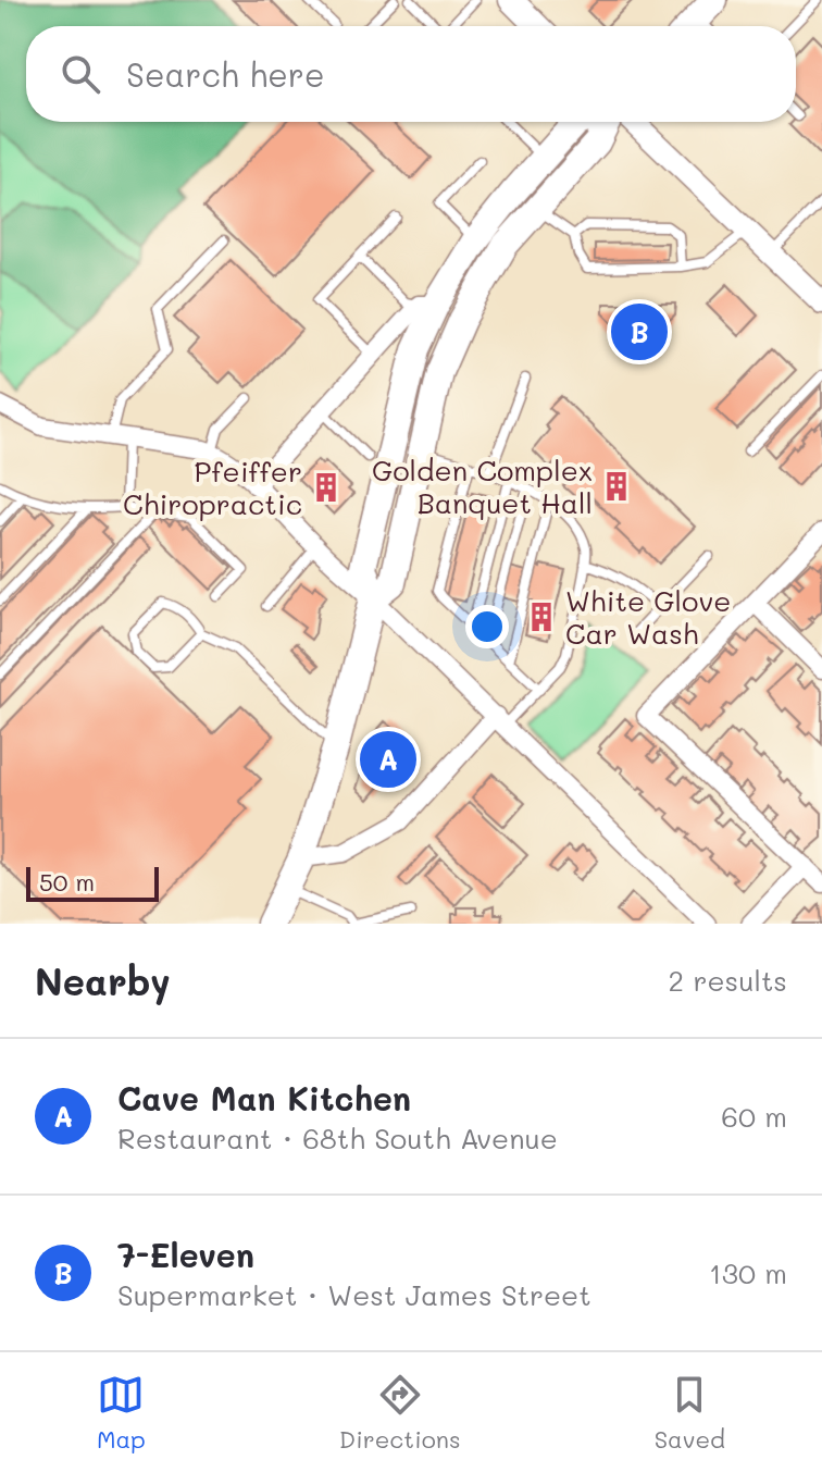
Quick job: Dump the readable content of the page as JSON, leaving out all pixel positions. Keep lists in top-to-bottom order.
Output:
{
  "places": {
    "building": ["Golden Complex Banquet Hall", "Pfeiffer Chiropractic", "White Glove Car Wash"]
  },
  "scale_bar": "50 m",
  "page": {
    "search": "Search here",
    "pins": ["B", "A"],
    "scale": "50 m",
    "heading": ["Nearby", "2 results"],
    "list": [
      {
        "mark": "A",
        "name": "Cave Man Kitchen",
        "note": "Restaurant · 68th South Avenue",
        "value": "60 m"
      },
      {
        "mark": "B",
        "name": "7-Eleven",
        "note": "Supermarket · West James Street",
        "value": "130 m"
      }
    ],
    "nav": ["Map", "Directions", "Saved"]
  }
}
